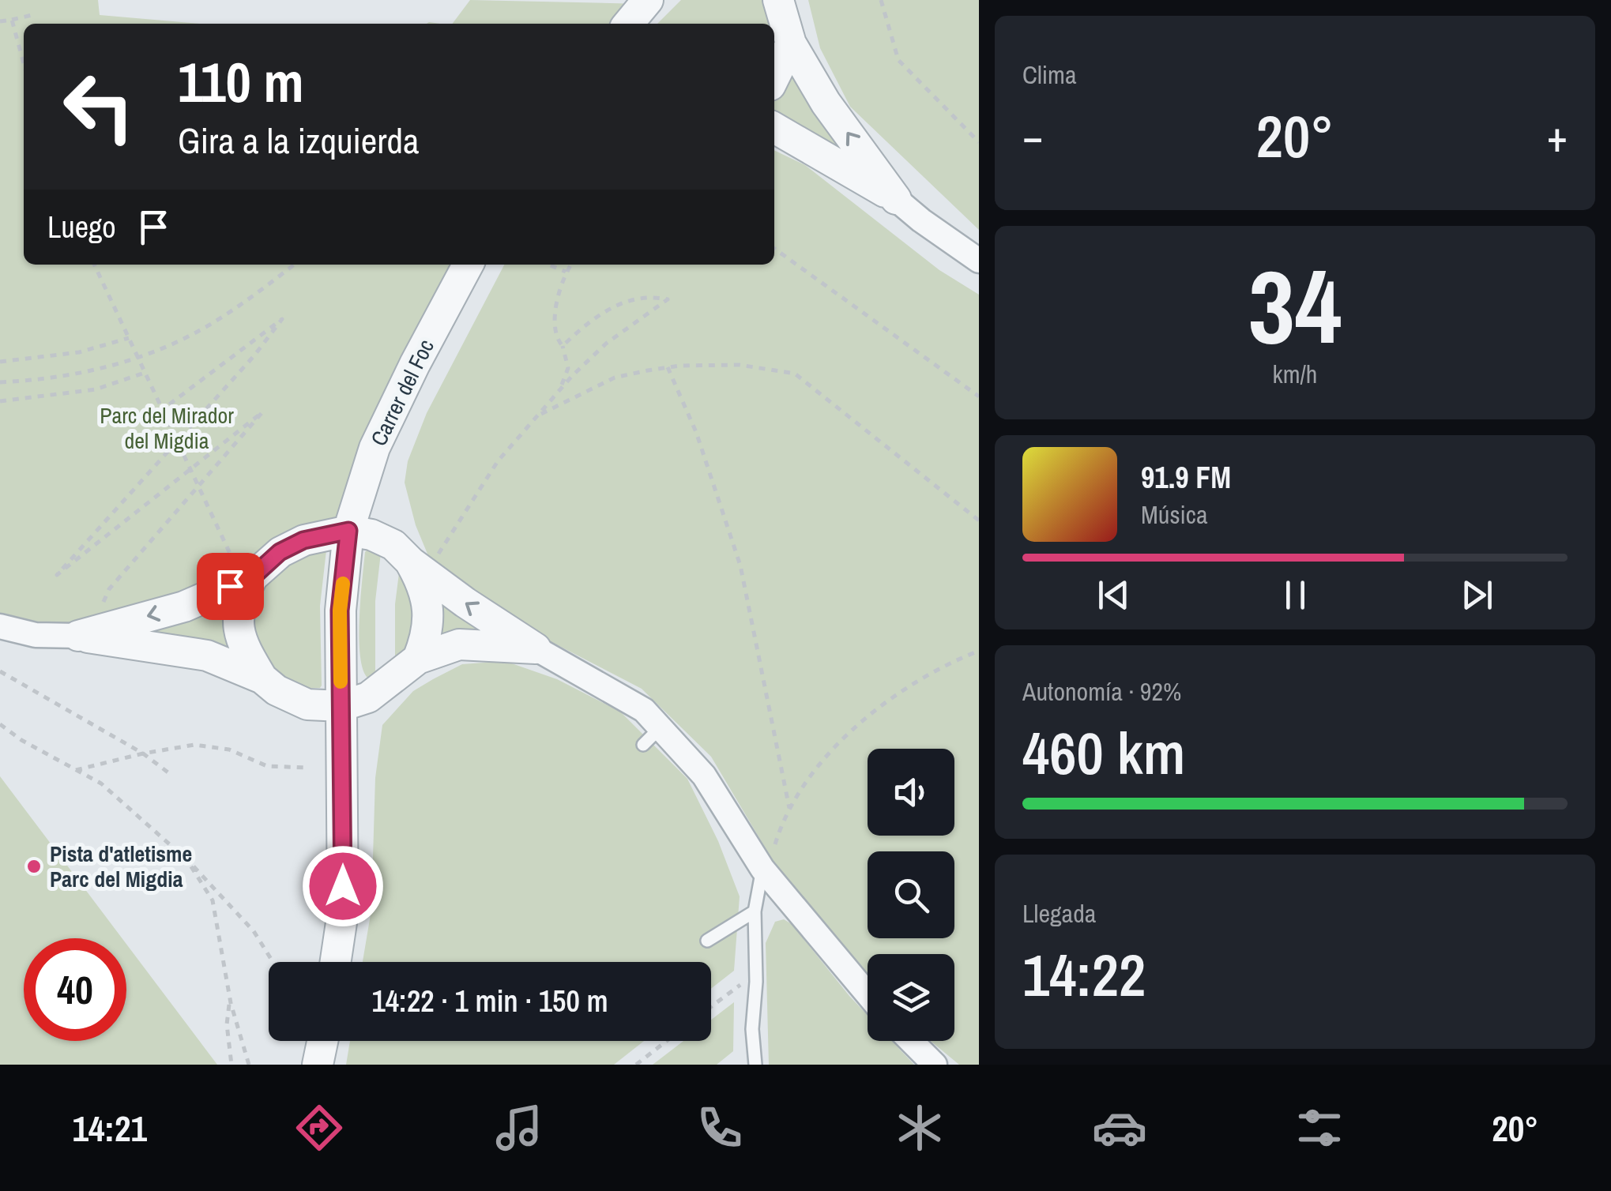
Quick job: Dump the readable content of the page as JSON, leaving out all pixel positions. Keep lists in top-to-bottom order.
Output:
{
  "streets": {
    "street": ["Carrer del Foc"]
  },
  "parks": ["Parc del Mirador del Migdia"],
  "places": ["Pista d'atletisme Parc del Migdia"],
  "page": {
    "tile": [
      "Clima",
      ["34", "km/h"],
      ["Autonomía · 92%", "460 km"],
      ["Llegada", "14:22"]
    ],
    "turn": ["110 m", "Gira a la izquierda"],
    "heat": ["−", "20°", "+"],
    "then": "Luego",
    "song": ["91.9 FM", "Música"],
    "limit": "40",
    "trip": "14:22 · 1 min · 150 m",
    "tabs": ["14:21", "20°"]
  }
}
